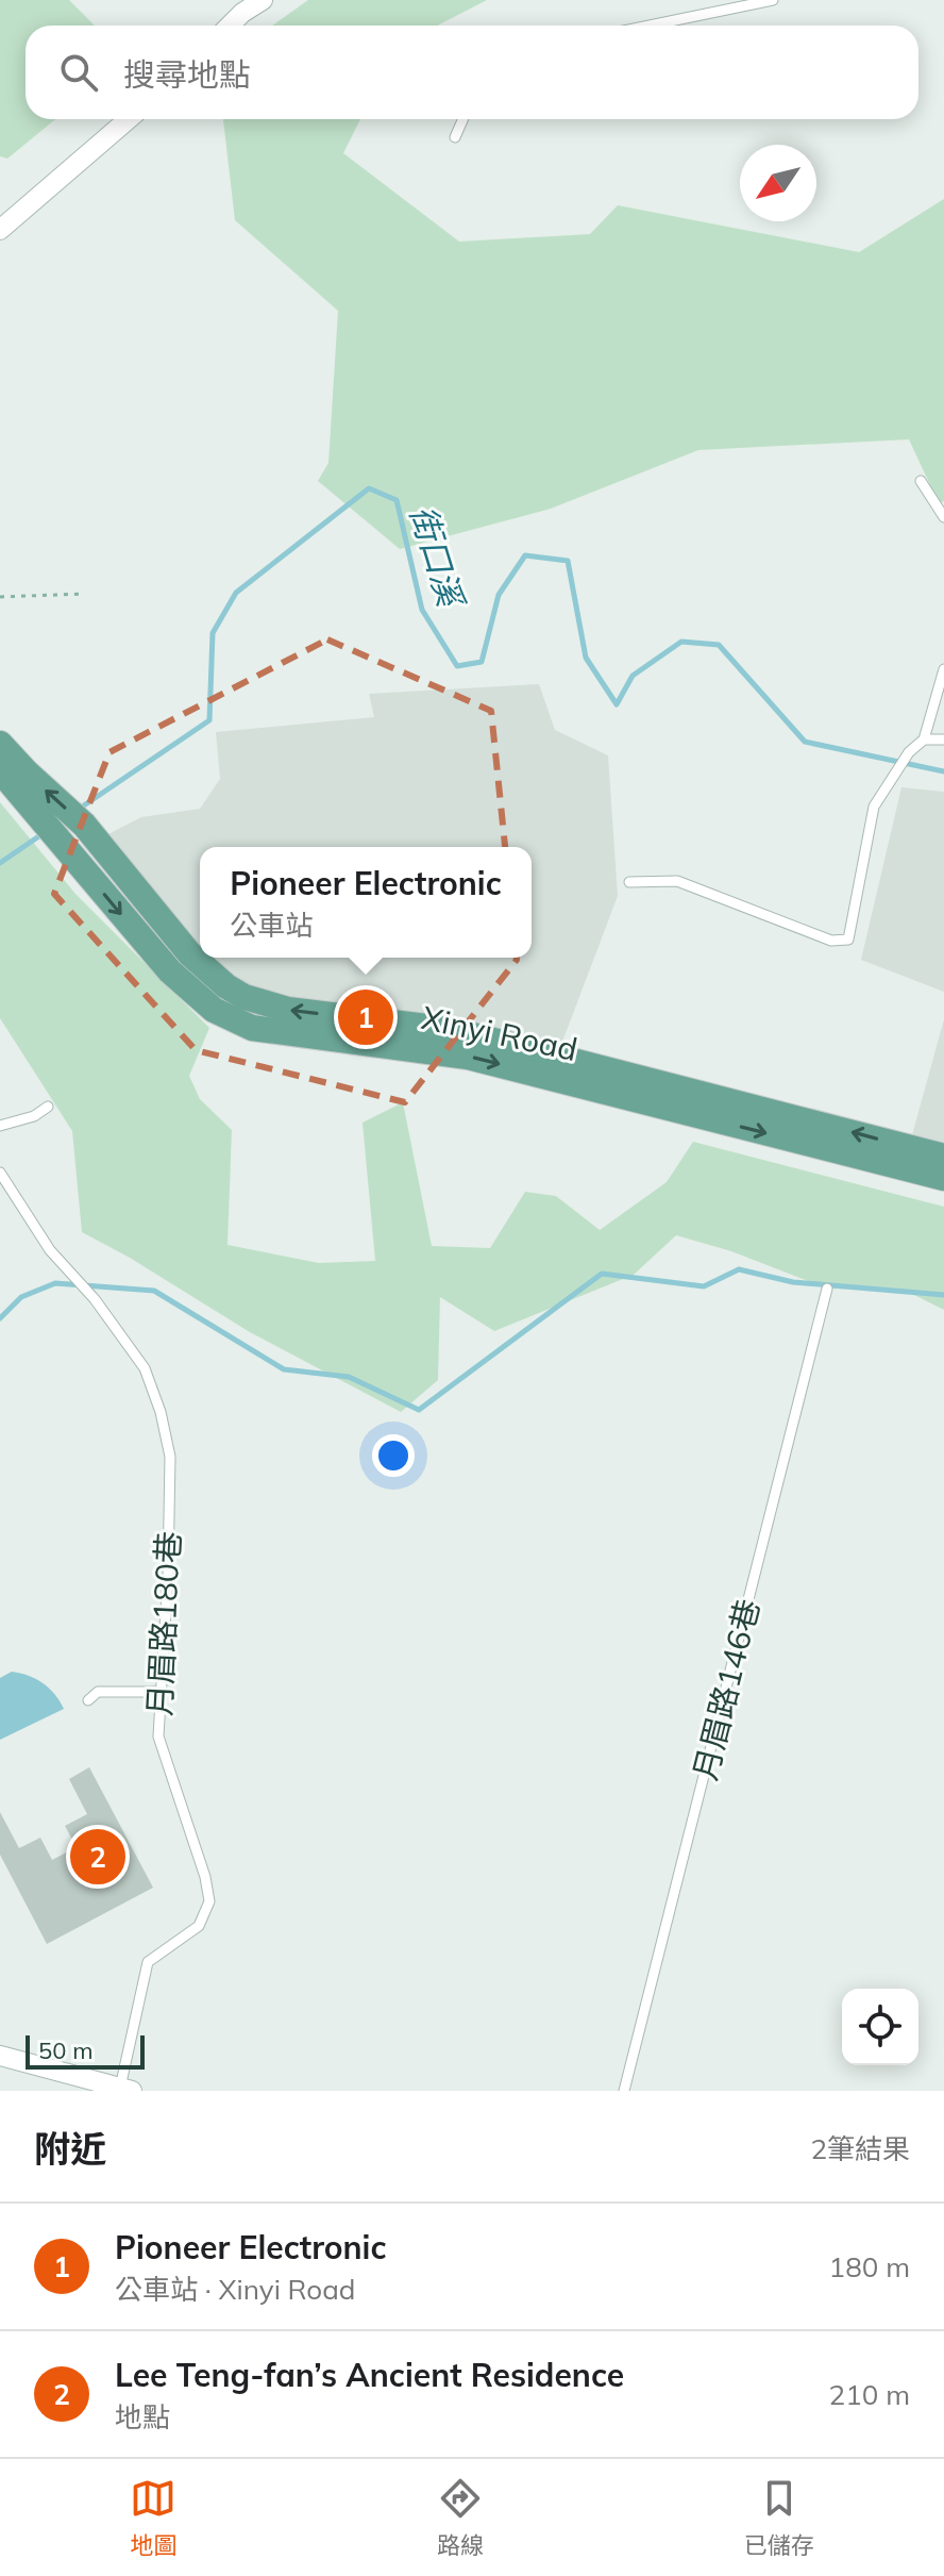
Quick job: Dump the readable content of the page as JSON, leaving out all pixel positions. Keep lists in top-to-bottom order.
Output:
{
  "streets": {
    "main road": ["Xinyi Road"],
    "lane": ["月眉路180巷", "月眉路146巷"]
  },
  "water": ["街口溪"],
  "scale_bar": "50 m",
  "north": "bottom left",
  "page": {
    "search": "搜尋地點",
    "popup": ["Pioneer Electronic", "公車站"],
    "pins": ["1", "2"],
    "scale": "50 m",
    "heading": ["附近", "2筆結果"],
    "list": [
      {
        "mark": "1",
        "name": "Pioneer Electronic",
        "note": "公車站 · Xinyi Road",
        "value": "180 m"
      },
      {
        "mark": "2",
        "name": "Lee Teng-fan’s Ancient Residence",
        "note": "地點",
        "value": "210 m"
      }
    ],
    "nav": ["地圖", "路線", "已儲存"]
  }
}
